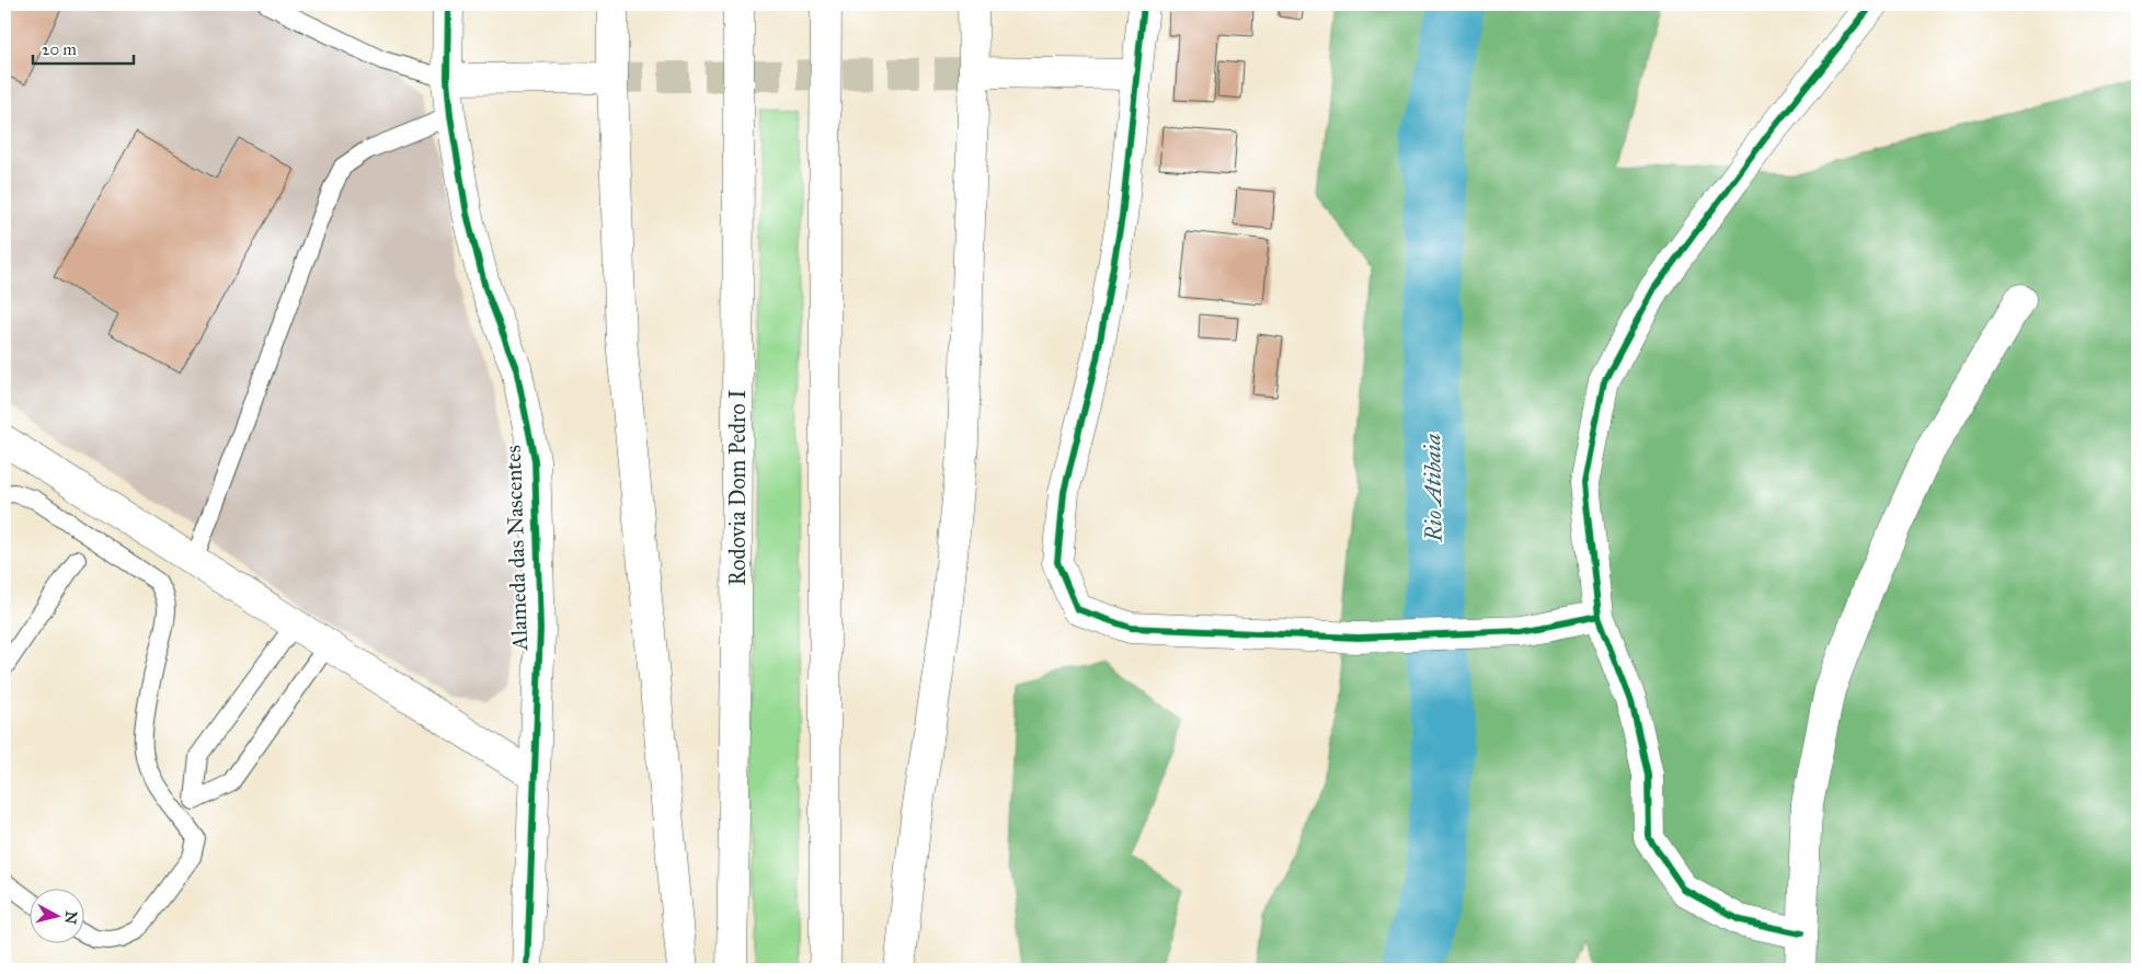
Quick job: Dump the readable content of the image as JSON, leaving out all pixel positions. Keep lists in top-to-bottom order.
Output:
{
  "streets": {
    "main road": ["Rodovia Dom Pedro I", "Alameda das Nascentes"]
  },
  "water": ["Rio Atibaia"],
  "scale_bar": "20 m",
  "north": "right"
}
